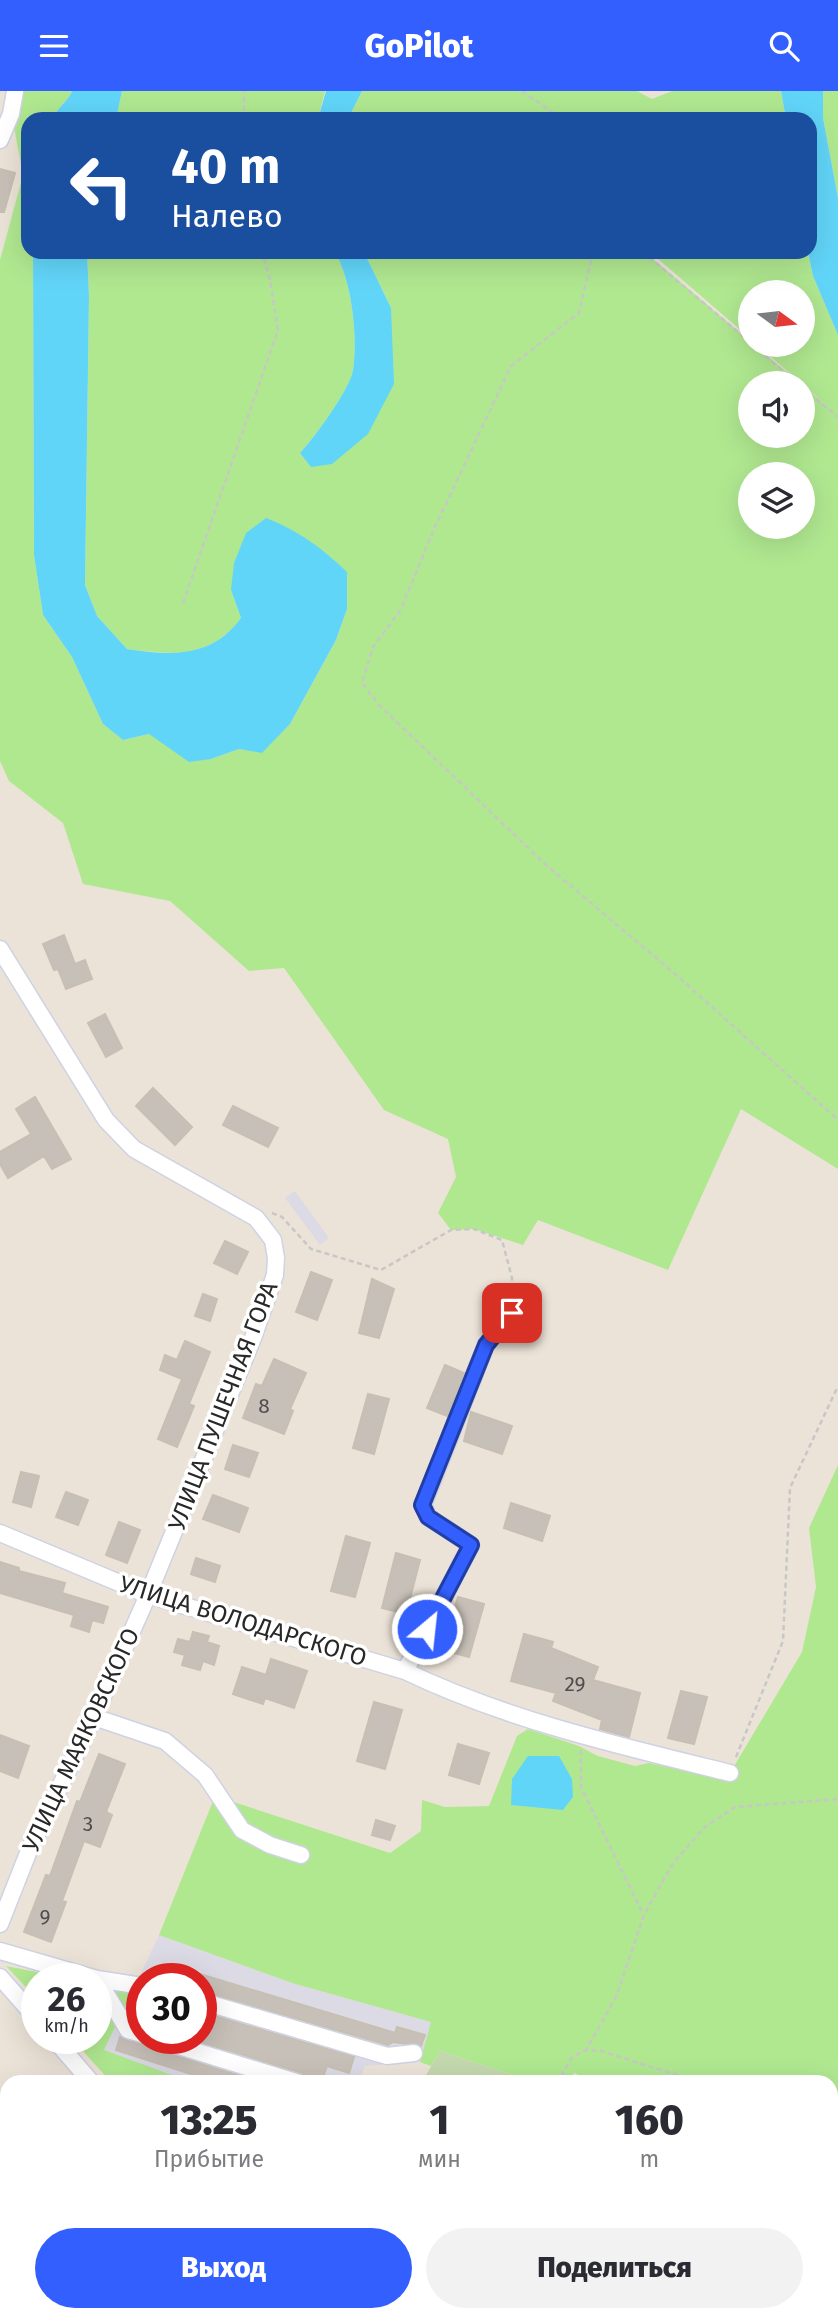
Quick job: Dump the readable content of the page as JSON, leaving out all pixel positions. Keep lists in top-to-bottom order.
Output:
{
  "streets": {
    "street": ["УЛИЦА ПУШЕЧНАЯ ГОРА", "УЛИЦА ВОЛОДАРСКОГО", "УЛИЦА МАЯКОВСКОГО"]
  },
  "crossings": [
    ["УЛИЦА ПУШЕЧНАЯ ГОРА", "УЛИЦА ВОЛОДАРСКОГО"],
    ["УЛИЦА ПУШЕЧНАЯ ГОРА", "УЛИЦА МАЯКОВСКОГО"],
    ["УЛИЦА ВОЛОДАРСКОГО", "УЛИЦА МАЯКОВСКОГО"]
  ],
  "house_numbers": [
    "8",
    "29",
    "3",
    "9"
  ],
  "north": "right",
  "page": {
    "header": "GoPilot",
    "turn": ["40 m", "Налево"],
    "speed": "26 km/h",
    "limit": "30",
    "eta": [
      "13:25",
      "Прибытие",
      "1",
      "мин",
      "160",
      "m"
    ],
    "buttons": ["Выход", "Поделиться"]
  }
}
